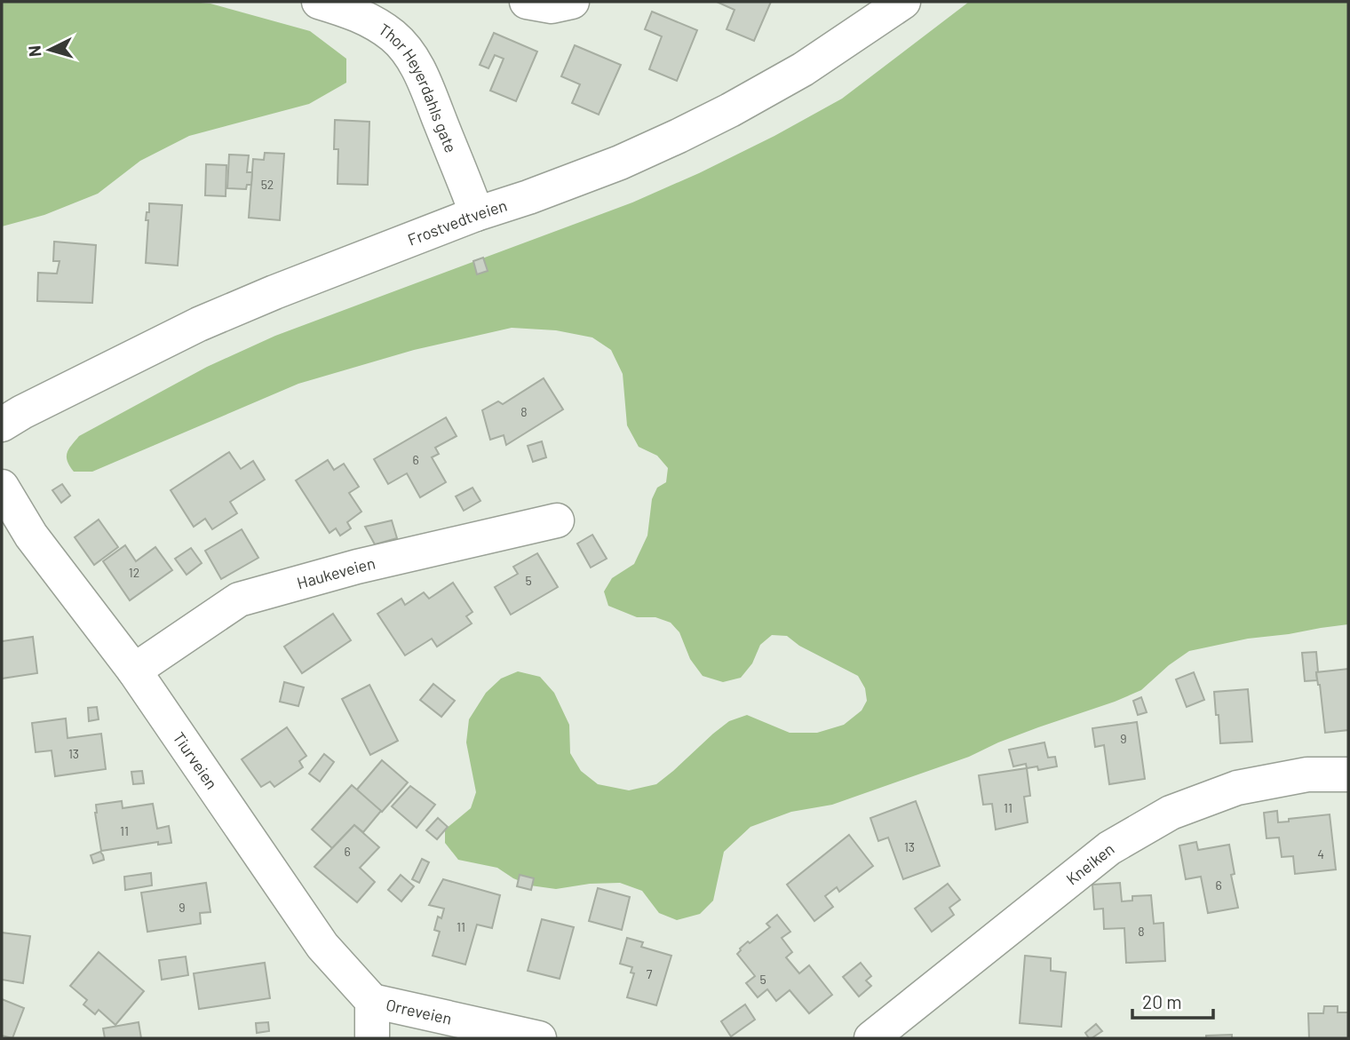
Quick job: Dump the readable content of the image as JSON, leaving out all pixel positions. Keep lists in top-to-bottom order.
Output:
{
  "streets": {
    "street": [
      "Thor Heyerdahls gate",
      "Frostvedtveien",
      "Haukeveien",
      "Tiurveien",
      "Kneiken",
      "Orreveien"
    ]
  },
  "crossings": [
    ["Thor Heyerdahls gate", "Frostvedtveien"],
    ["Haukeveien", "Tiurveien"],
    ["Tiurveien", "Orreveien"]
  ],
  "house_numbers": [
    "52",
    "8",
    "6",
    "12",
    "5",
    "9",
    "13",
    "11",
    "11",
    "13",
    "6",
    "4",
    "6",
    "9",
    "11",
    "8",
    "7",
    "5"
  ],
  "scale_bar": "20 m",
  "north": "left"
}
